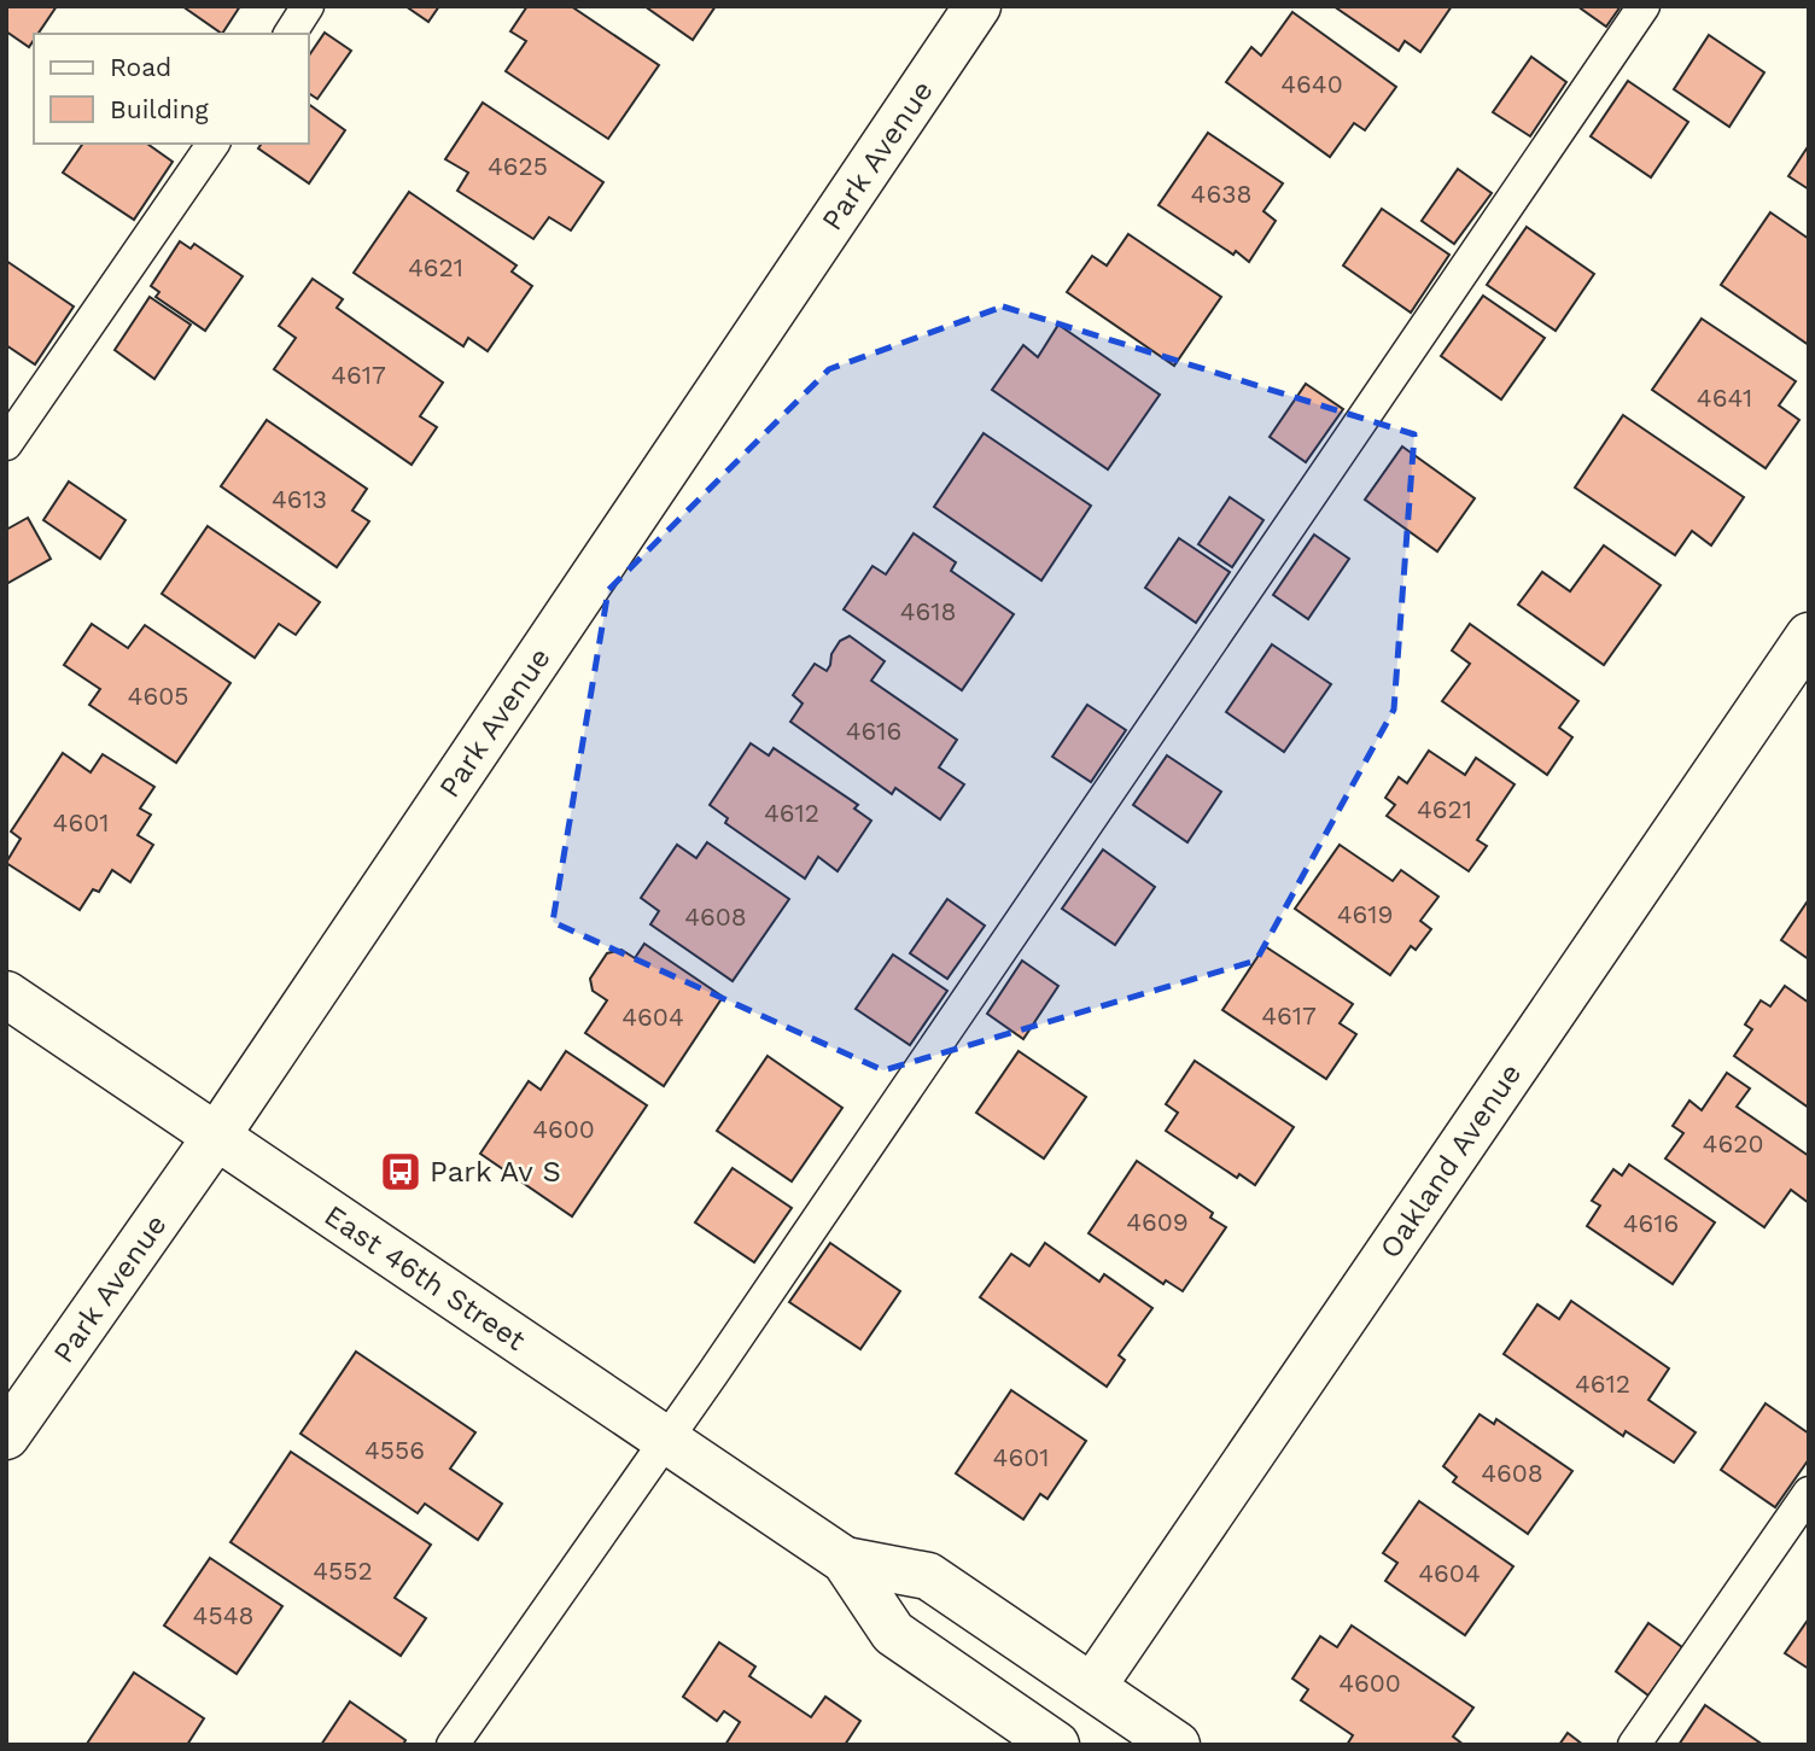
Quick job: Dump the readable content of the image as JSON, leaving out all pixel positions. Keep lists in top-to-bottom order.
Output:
{
  "streets": {
    "street": ["Park Avenue", "Oakland Avenue", "East 46th Street"]
  },
  "crossings": [
    ["Park Avenue", "East 46th Street"],
    ["Oakland Avenue", "East 46th Street"]
  ],
  "places": {
    "bus stop": ["Park Av S"]
  },
  "house_numbers": [
    "4640",
    "4625",
    "4638",
    "4621",
    "4617",
    "4641",
    "4613",
    "4618",
    "4605",
    "4616",
    "4621",
    "4612",
    "4601",
    "4619",
    "4608",
    "4617",
    "4604",
    "4600",
    "4620",
    "4609",
    "4616",
    "4612",
    "4556",
    "4601",
    "4608",
    "4552",
    "4604",
    "4548",
    "4600"
  ],
  "legend": ["Road", "Building"]
}
